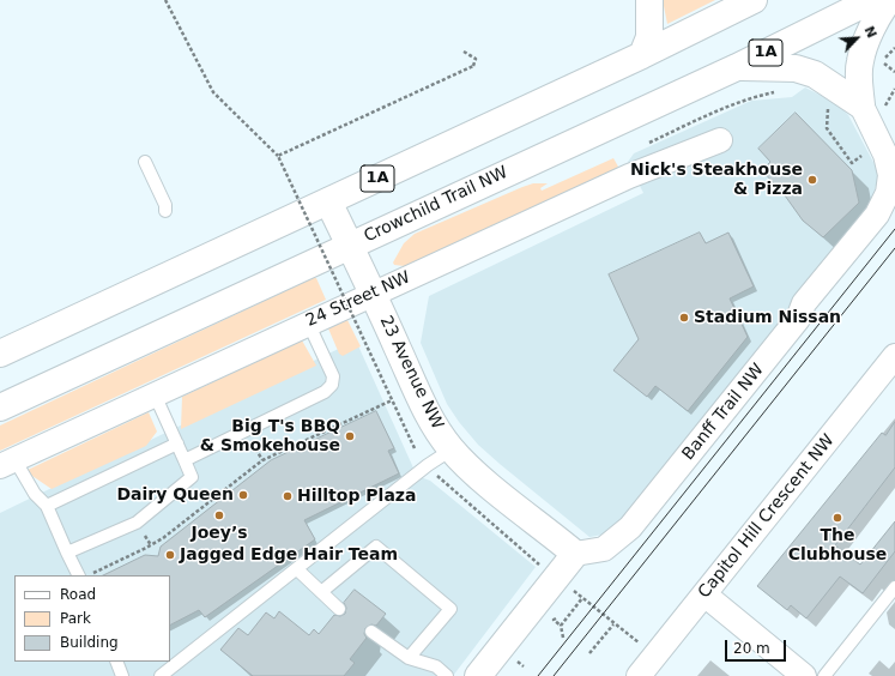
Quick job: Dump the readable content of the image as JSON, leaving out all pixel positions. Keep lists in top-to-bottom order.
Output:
{
  "streets": {
    "main road": ["1A", "Crowchild Trail NW", "23 Avenue NW"],
    "street": ["24 Street NW", "Banff Trail NW", "Capitol Hill Crescent NW"]
  },
  "crossings": [
    ["1A", "23 Avenue NW"],
    ["Crowchild Trail NW", "23 Avenue NW"],
    ["24 Street NW", "23 Avenue NW"],
    ["23 Avenue NW", "Banff Trail NW"]
  ],
  "places": [
    "Nick's Steakhouse & Pizza",
    "Stadium Nissan",
    "Big T's BBQ & Smokehouse",
    "Dairy Queen",
    "Hilltop Plaza",
    "Joey’s",
    "The Clubhouse",
    "Jagged Edge Hair Team"
  ],
  "legend": ["Road", "Park", "Building"],
  "scale_bar": "20 m",
  "north": "top right"
}
